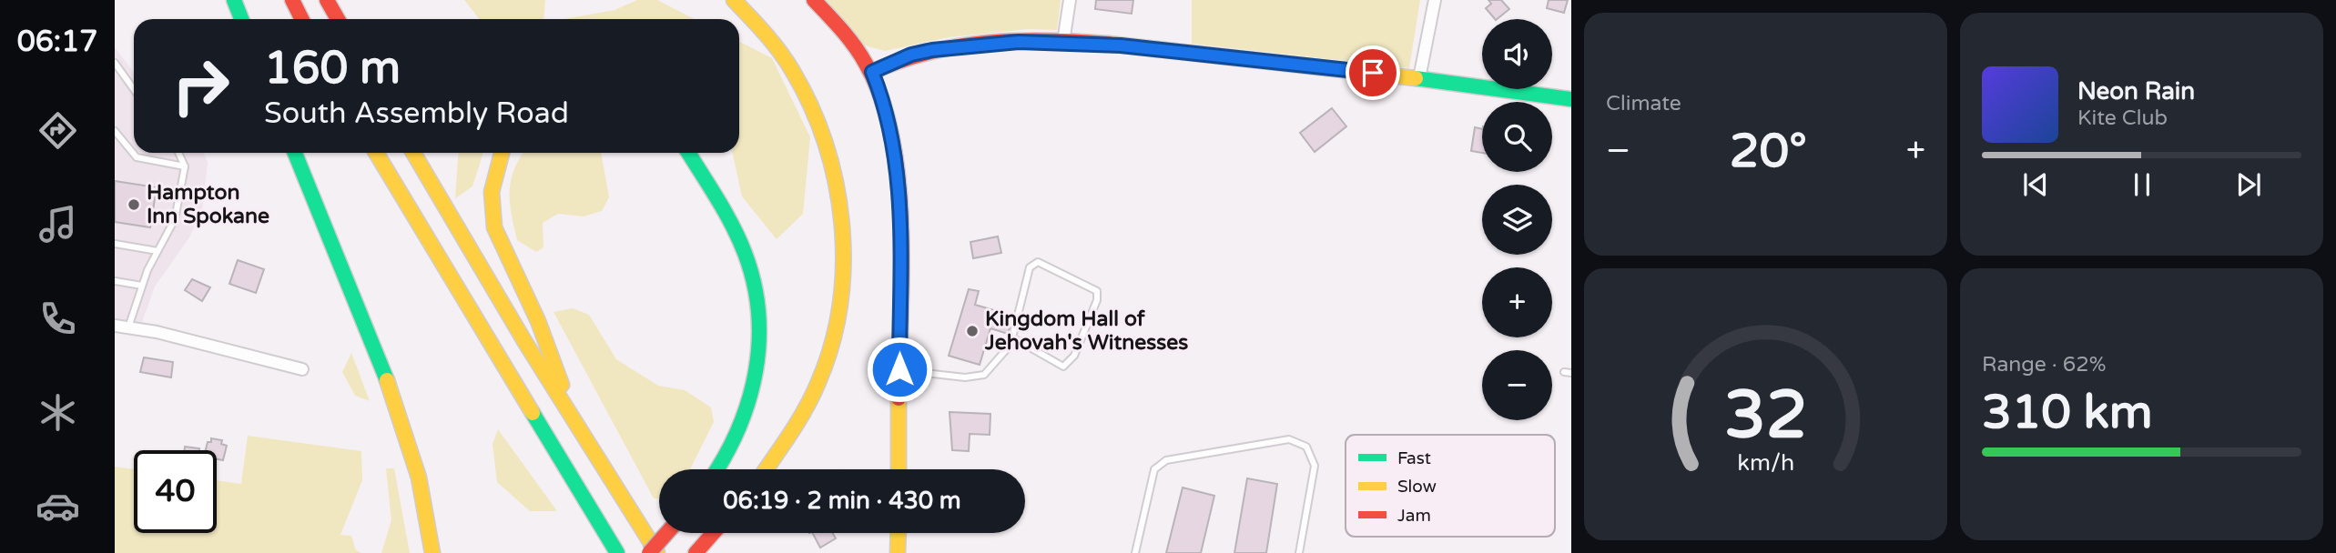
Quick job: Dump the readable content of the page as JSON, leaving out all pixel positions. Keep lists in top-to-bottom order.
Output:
{
  "places": ["Hampton Inn Spokane", "Kingdom Hall of Jehovah's Witnesses"],
  "legend": ["Fast", "Slow", "Jam"],
  "page": {
    "tabs": "06:17",
    "tile": [
      "Climate",
      ["Range · 62%", "310 km"]
    ],
    "map_buttons": ["+", "−"],
    "turn": ["160 m", "South Assembly Road"],
    "song": ["Neon Rain", "Kite Club"],
    "heat": ["−", "20°", "+"],
    "limit": "40",
    "trip": "06:19 · 2 min · 430 m",
    "gauge": ["32", "km/h"]
  }
}
